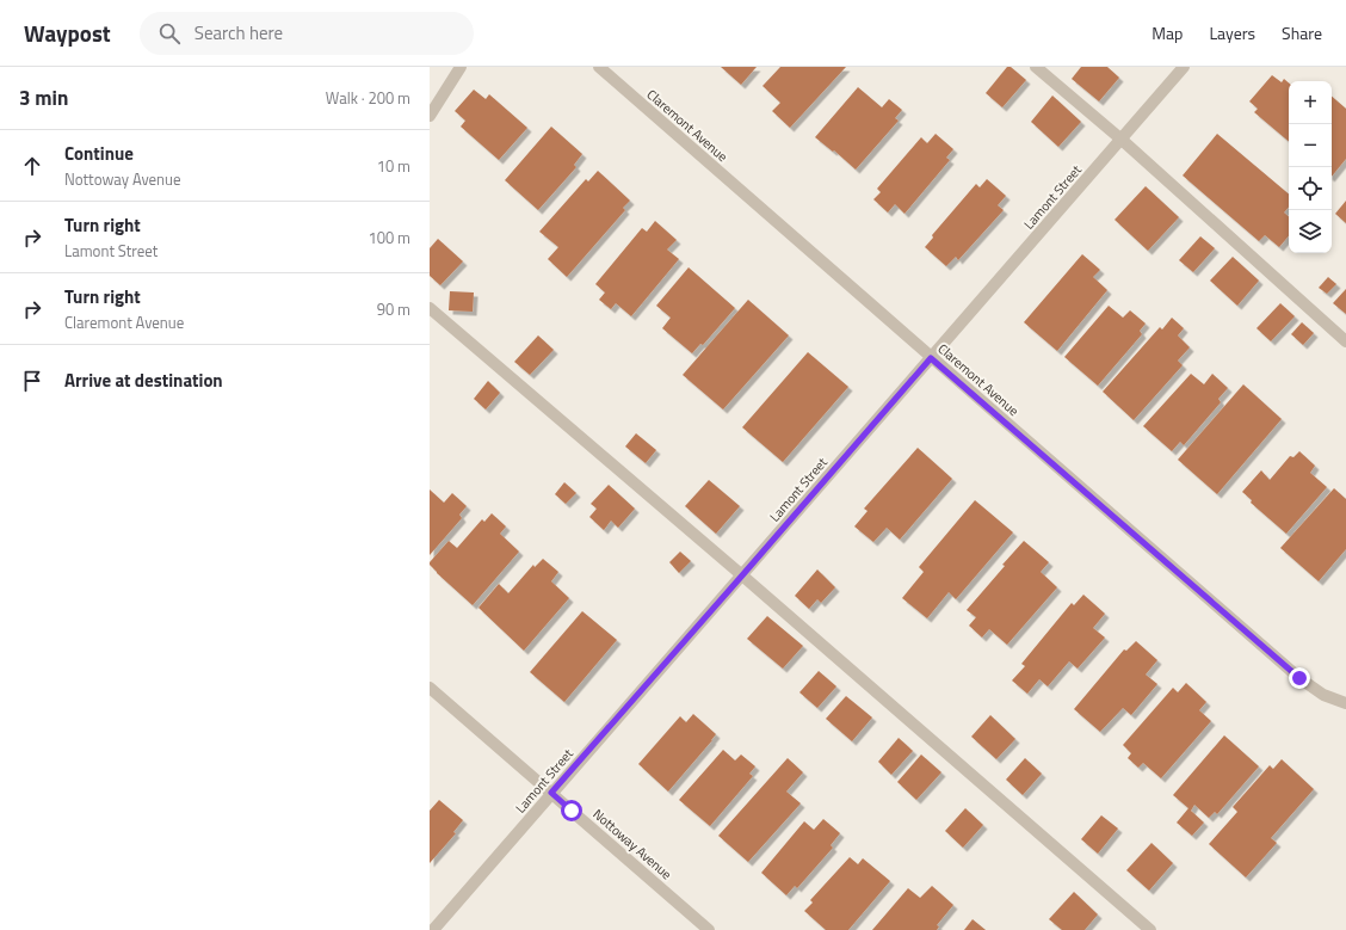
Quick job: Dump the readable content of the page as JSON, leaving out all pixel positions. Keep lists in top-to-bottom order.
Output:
{
  "streets": {
    "street": ["Claremont Avenue", "Lamont Street", "Nottoway Avenue"]
  },
  "crossings": [
    ["Claremont Avenue", "Lamont Street"],
    ["Lamont Street", "Nottoway Avenue"]
  ],
  "page": {
    "header": "Waypost",
    "search": "Search here",
    "nav": ["Map", "Layers", "Share"],
    "heading": ["3 min", "Walk · 200 m"],
    "map_buttons": ["+", "−"],
    "list": [
      ["Continue", "Nottoway Avenue", "10 m"],
      ["Turn right", "Lamont Street", "100 m"],
      ["Turn right", "Claremont Avenue", "90 m"],
      "Arrive at destination"
    ]
  }
}
